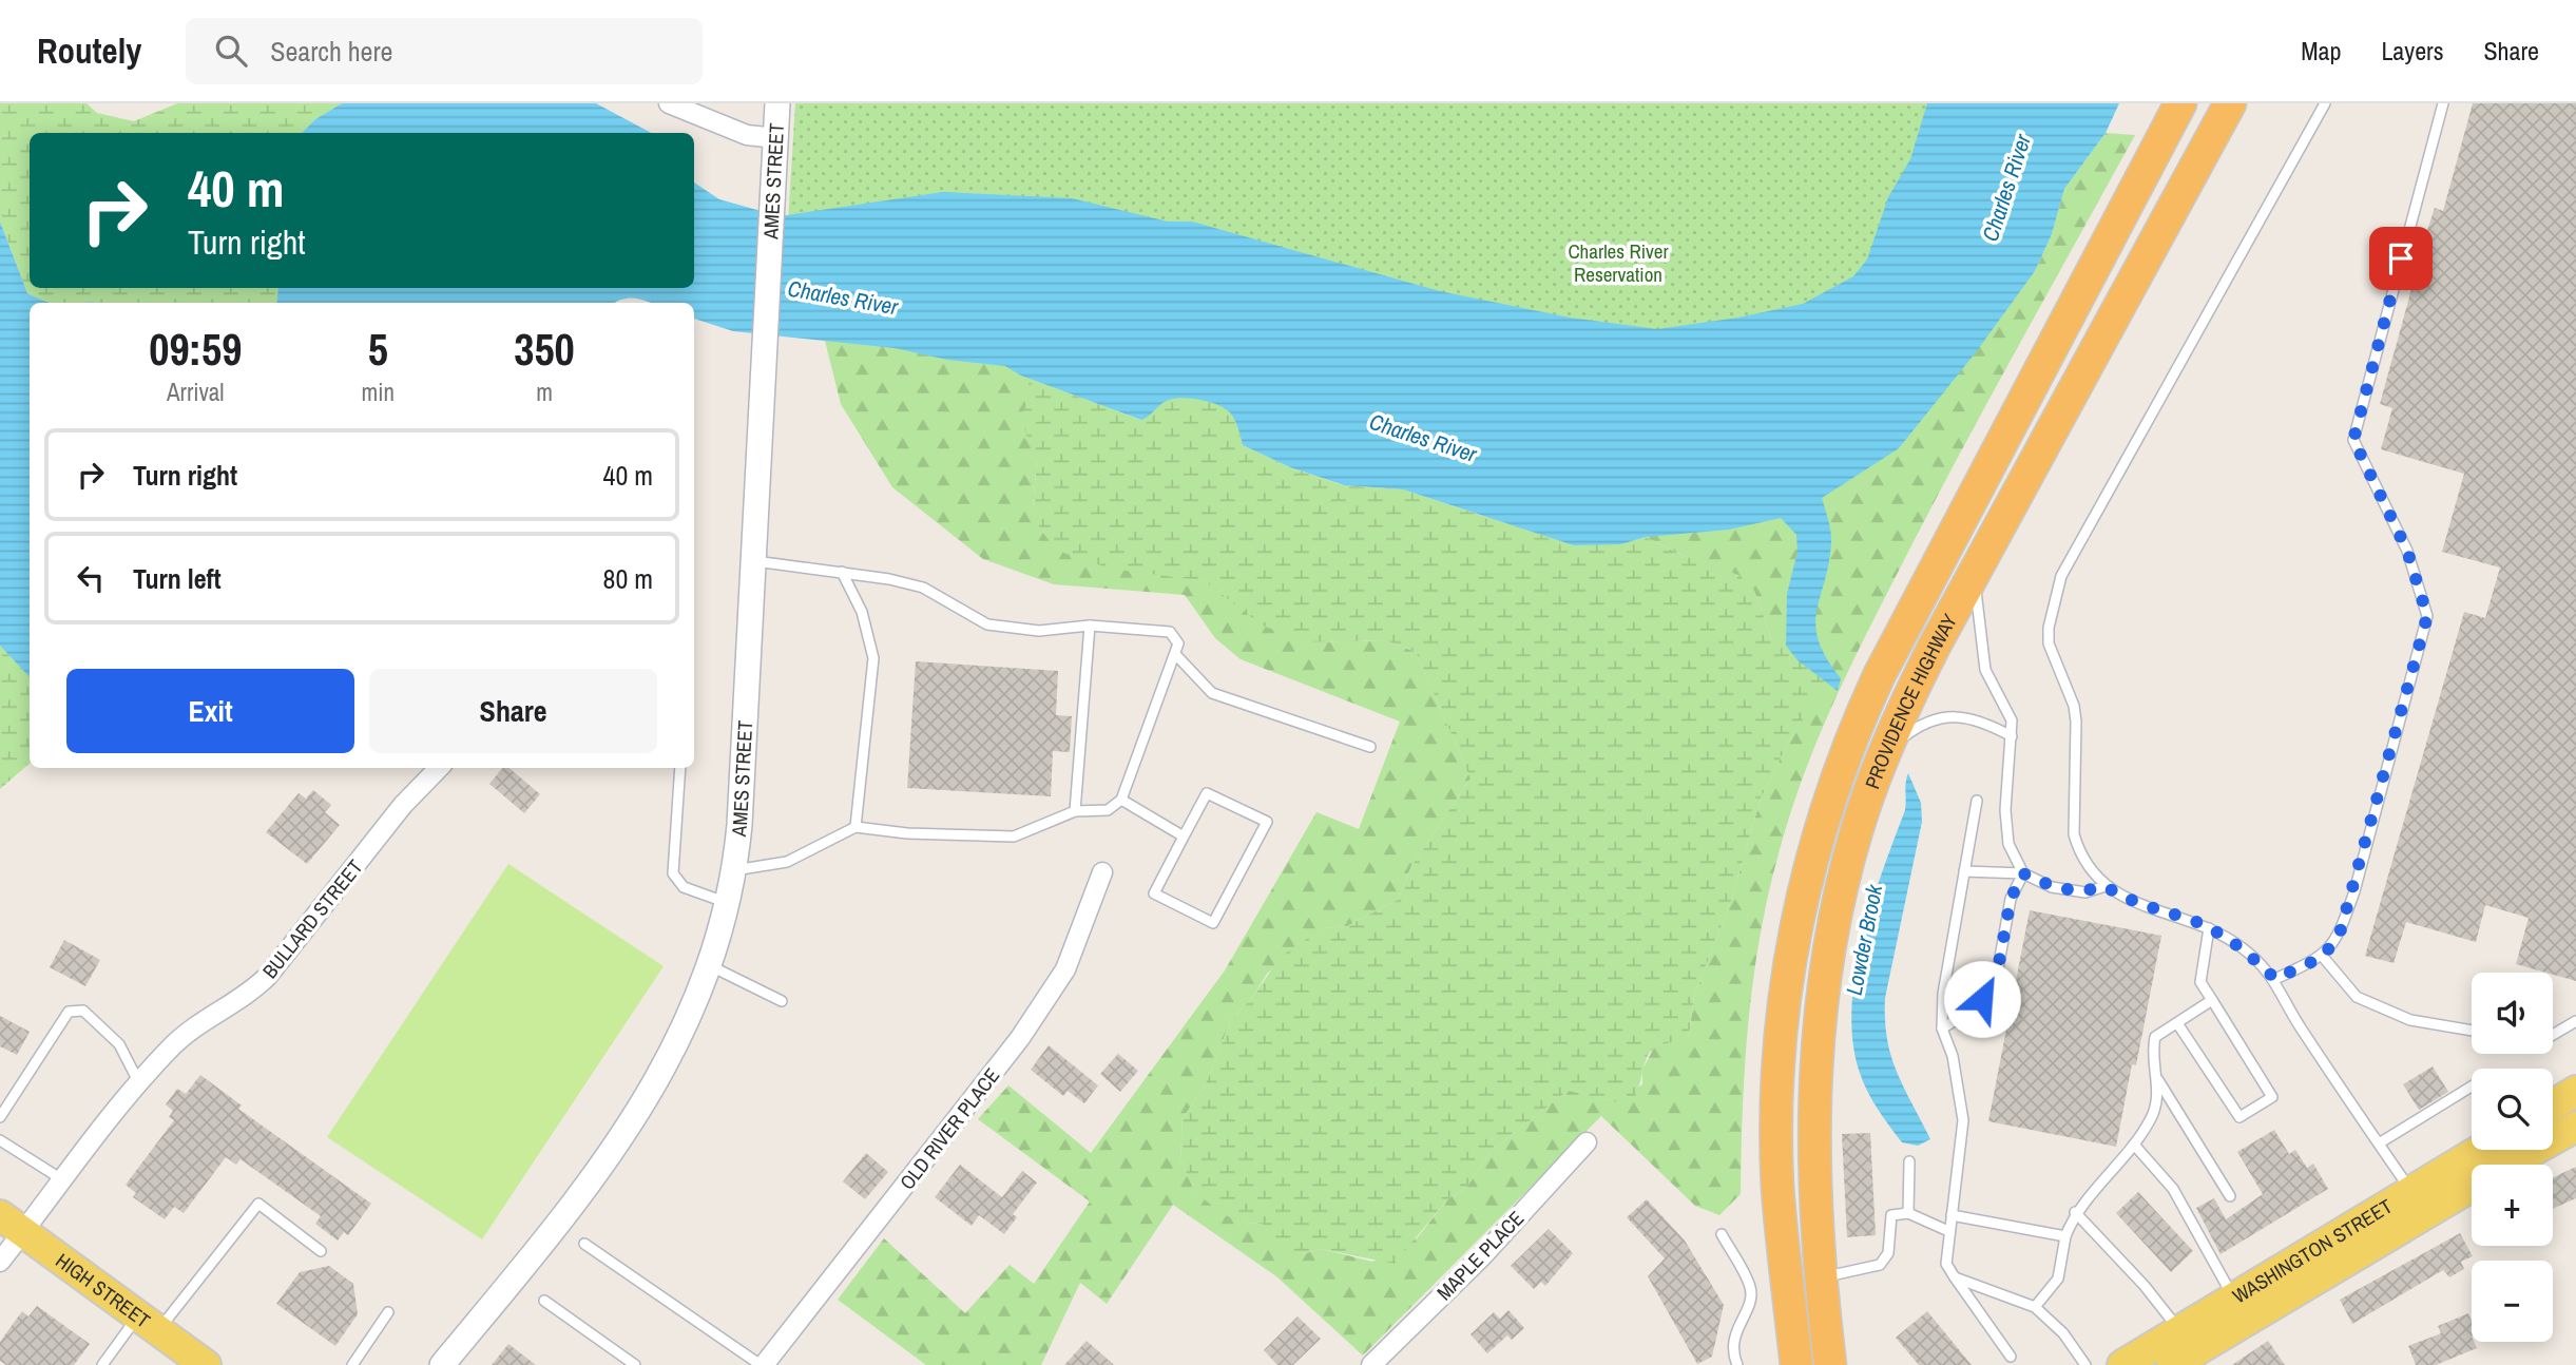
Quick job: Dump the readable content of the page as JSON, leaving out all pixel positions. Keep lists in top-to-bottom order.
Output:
{
  "streets": {
    "highway": ["PROVIDENCE HIGHWAY"],
    "main road": ["WASHINGTON STREET", "HIGH STREET"],
    "street": [
      "AMES STREET",
      "BULLARD STREET",
      "OLD RIVER PLACE",
      "MAPLE PLACE"
    ]
  },
  "crossings": [
    ["BULLARD STREET", "HIGH STREET"]
  ],
  "water": ["Charles River", "Lowder Brook"],
  "parks": ["Charles River Reservation"],
  "page": {
    "header": "Routely",
    "search": "Search here",
    "nav": ["Map", "Layers", "Share"],
    "turn": ["40 m", "Turn right"],
    "eta": [
      "09:59",
      "Arrival",
      "5",
      "min",
      "350",
      "m"
    ],
    "list": [
      {
        "name": "Turn right",
        "value": "40 m"
      },
      {
        "name": "Turn left",
        "value": "80 m"
      }
    ],
    "buttons": ["Exit", "Share"],
    "map_buttons": ["+", "−"]
  }
}
